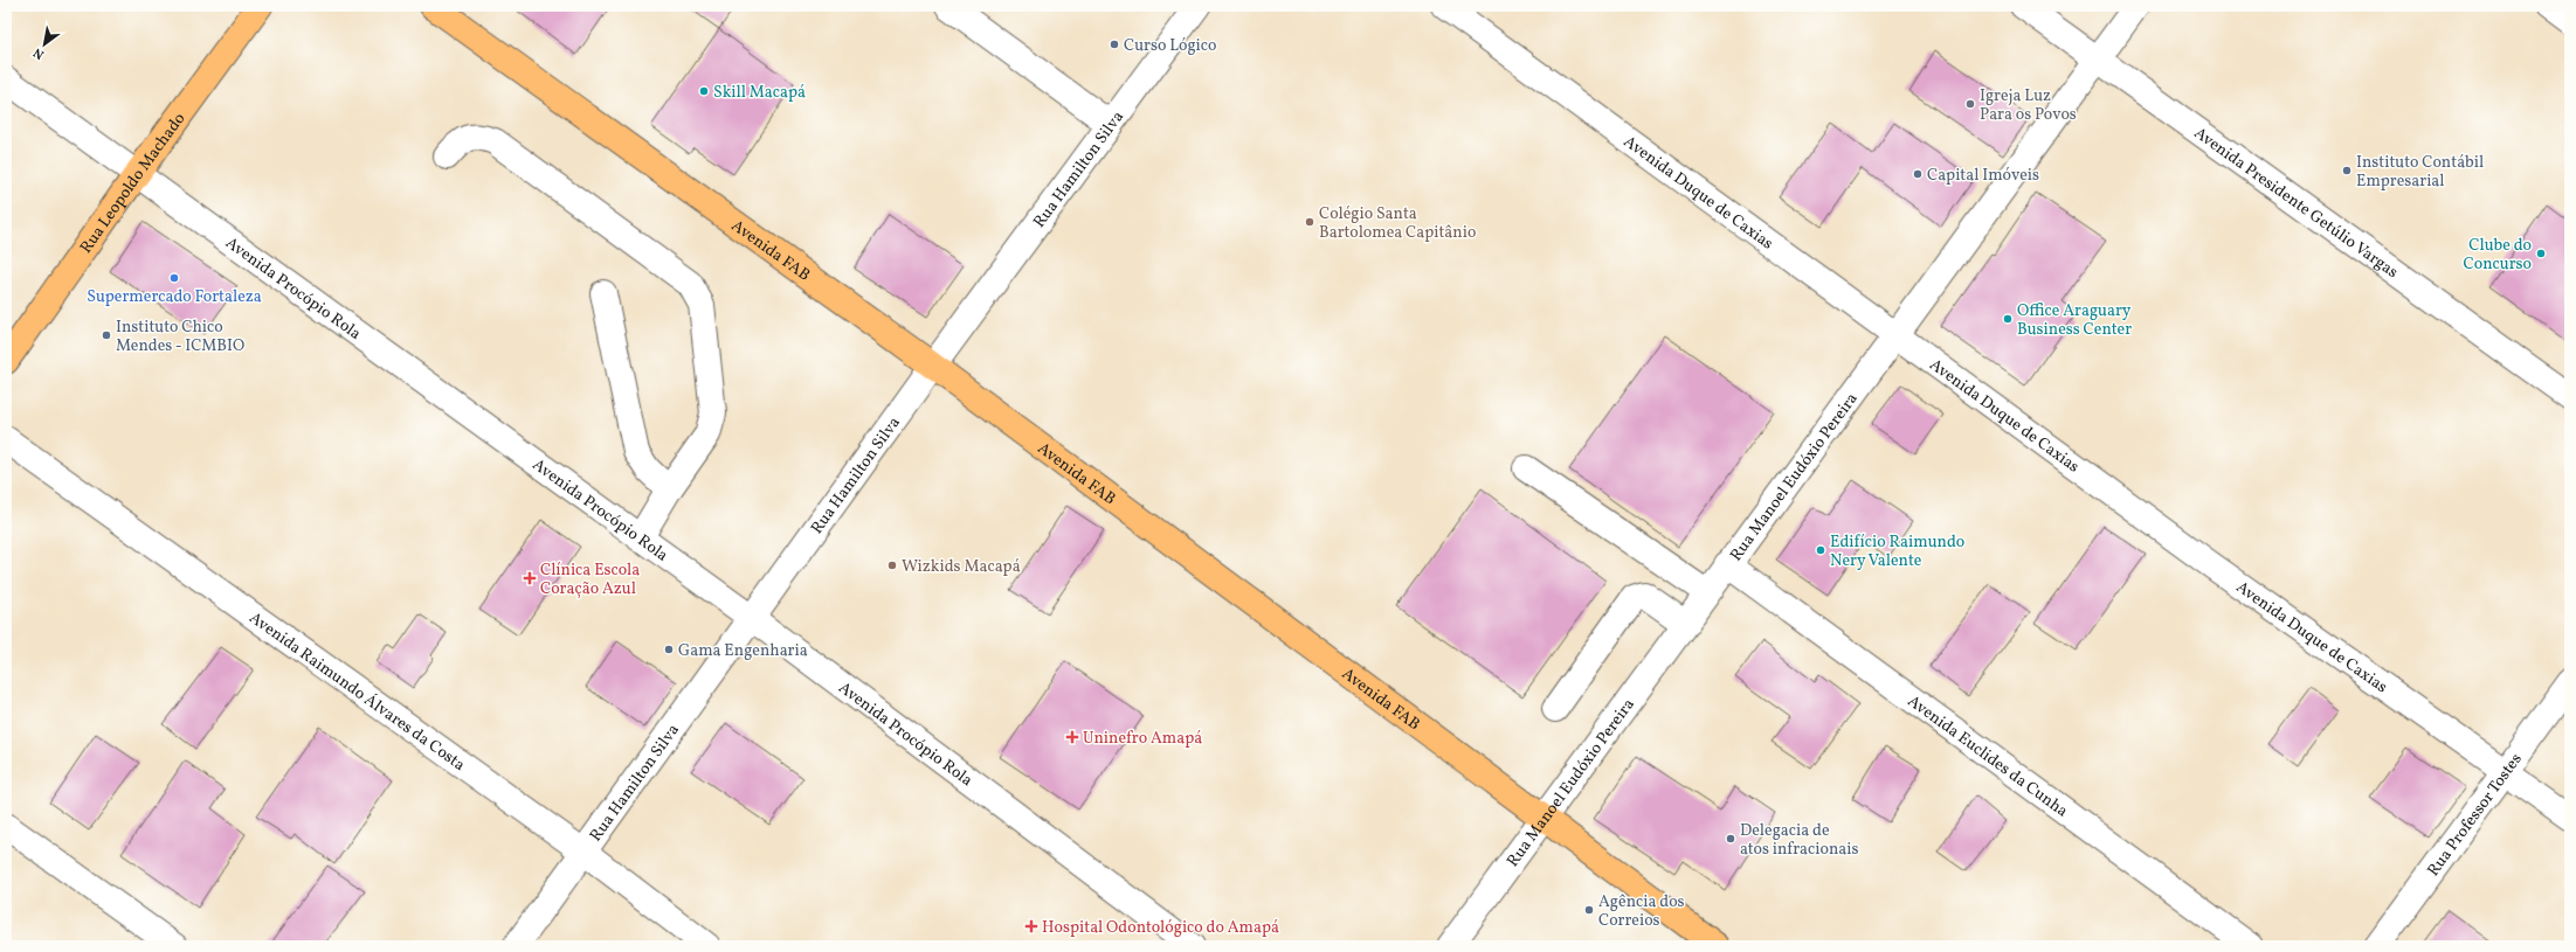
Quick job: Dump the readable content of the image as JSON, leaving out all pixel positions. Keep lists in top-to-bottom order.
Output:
{
  "streets": {
    "main road": ["Rua Leopoldo Machado", "Avenida FAB"],
    "street": [
      "Rua Hamilton Silva",
      "Avenida Duque de Caxias",
      "Avenida Presidente Getúlio Vargas",
      "Avenida Procópio Rola",
      "Rua Manoel Eudóxio Pereira",
      "Avenida Raimundo Álvares da Costa",
      "Avenida Euclides da Cunha",
      "Rua Professor Tostes"
    ]
  },
  "crossings": [
    ["Rua Hamilton Silva", "Avenida FAB"],
    ["Rua Hamilton Silva", "Avenida Procópio Rola"],
    ["Rua Hamilton Silva", "Avenida Raimundo Álvares da Costa"],
    ["Rua Leopoldo Machado", "Avenida Procópio Rola"],
    ["Avenida Duque de Caxias", "Rua Manoel Eudóxio Pereira"],
    ["Avenida Duque de Caxias", "Rua Professor Tostes"],
    ["Avenida Presidente Getúlio Vargas", "Rua Manoel Eudóxio Pereira"],
    ["Avenida FAB", "Rua Manoel Eudóxio Pereira"],
    ["Rua Manoel Eudóxio Pereira", "Avenida Euclides da Cunha"]
  ],
  "places": {
    "other": [
      "Curso Lógico",
      "Skill Macapá",
      "Igreja Luz Para os Povos",
      "Instituto Contábil Empresarial",
      "Capital Imóveis",
      "Colégio Santa Bartolomea Capitânio",
      "Clube do Concurso",
      "Supermercado Fortaleza",
      "Office Araguary Business Center",
      "Instituto Chico Mendes - ICMBIO",
      "Edifício Raimundo Nery Valente",
      "Wizkids Macapá",
      "Gama Engenharia",
      "Delegacia de atos infracionais",
      "Agência dos Correios"
    ],
    "health": ["Clínica Escola Coração Azul", "Uninefro Amapá", "Hospital Odontológico do Amapá"]
  },
  "north": "bottom left"
}
